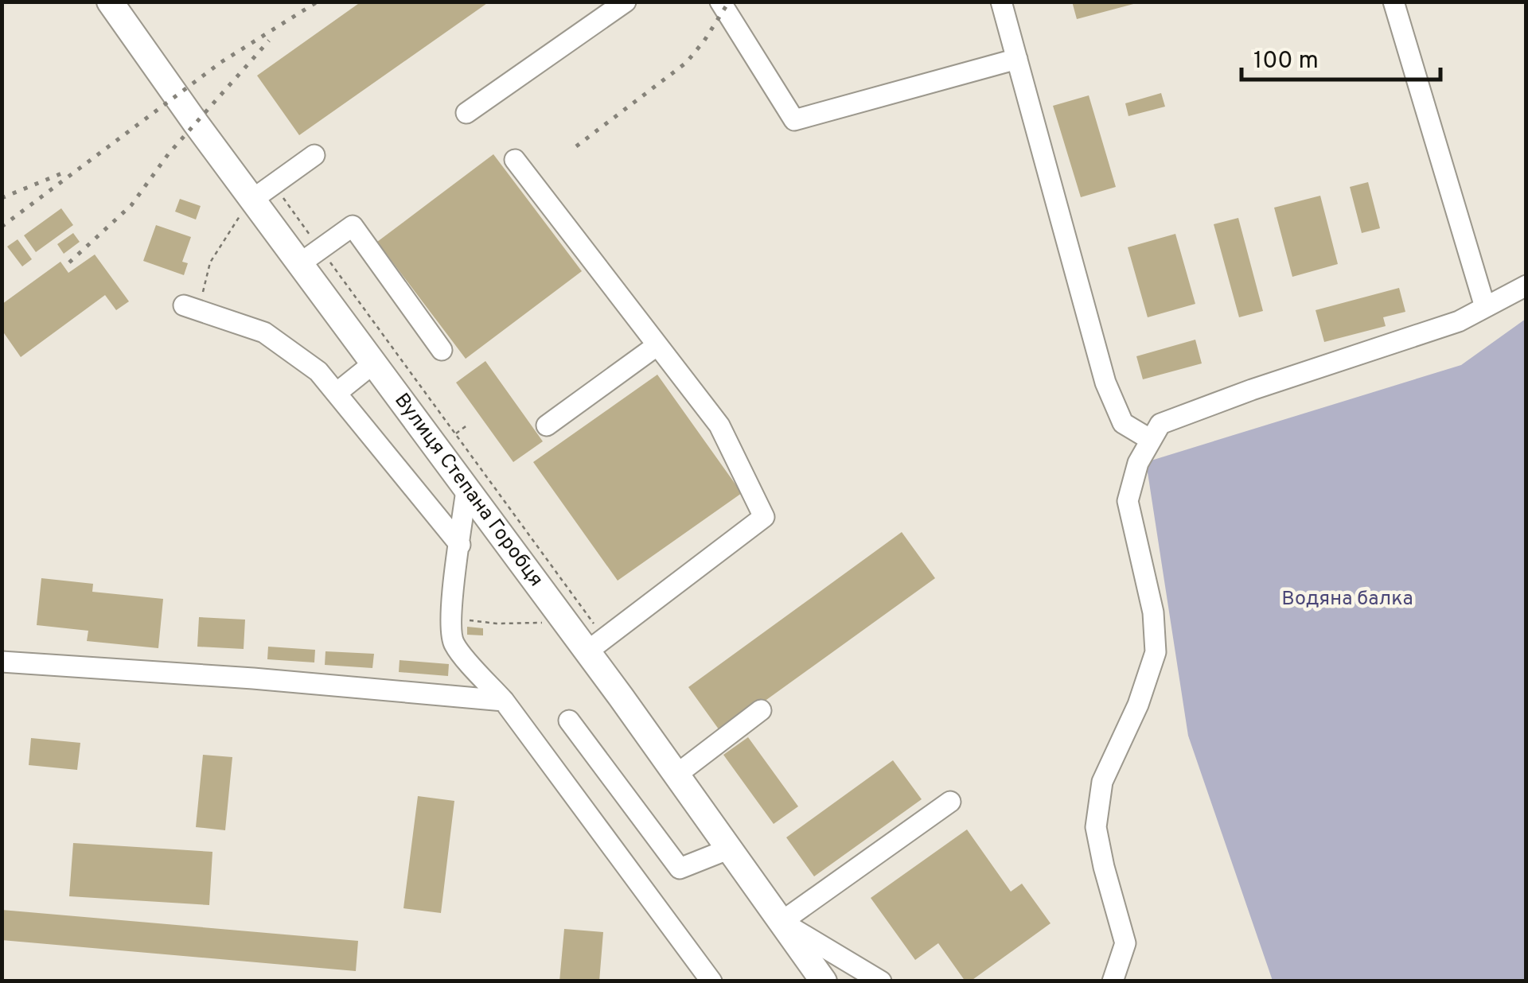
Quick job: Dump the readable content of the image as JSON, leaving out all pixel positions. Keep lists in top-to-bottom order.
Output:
{
  "streets": {
    "main road": ["Вулиця Степана Горобця"]
  },
  "parks": ["Водяна балка"],
  "scale_bar": "100 m"
}
